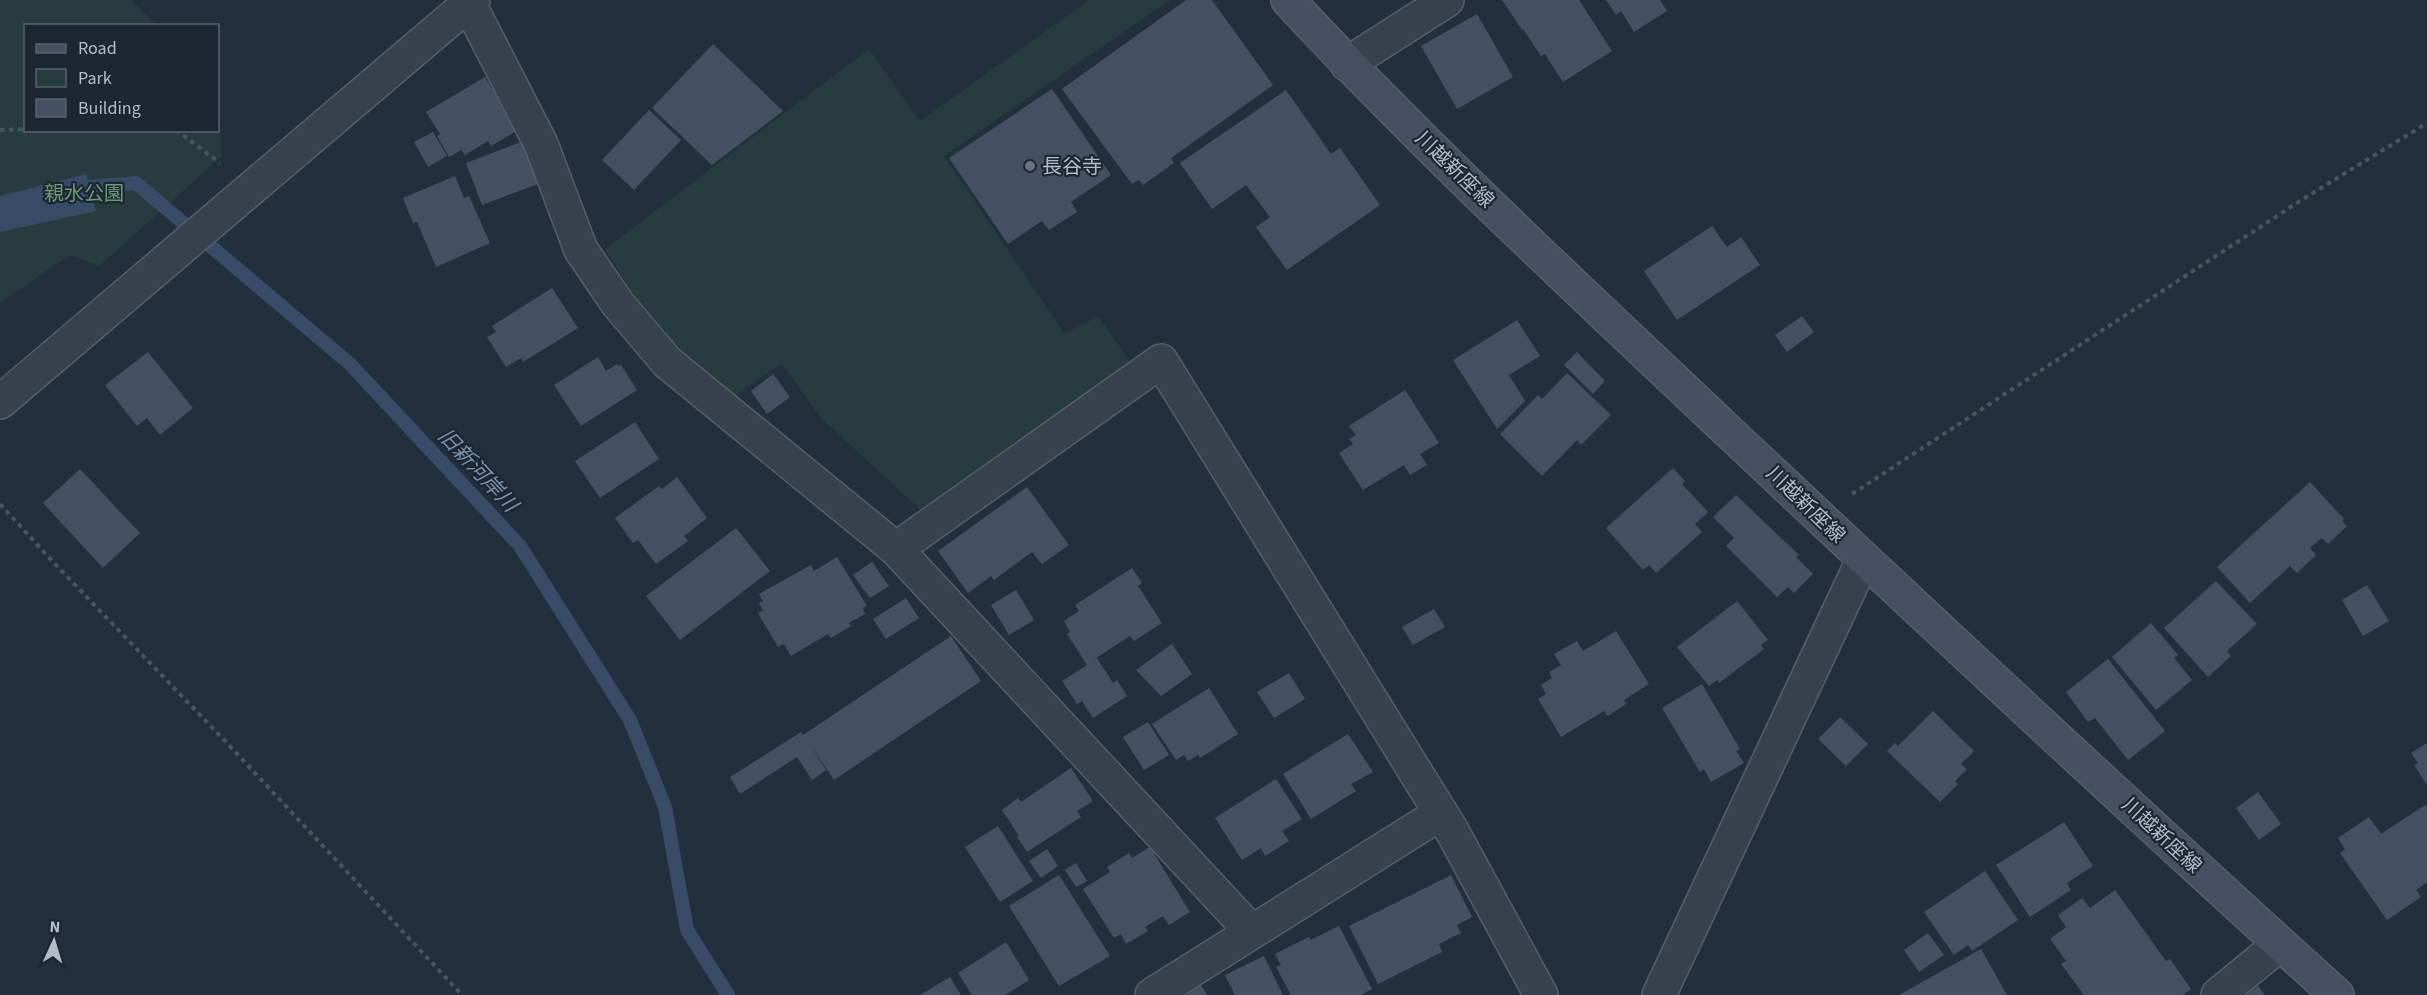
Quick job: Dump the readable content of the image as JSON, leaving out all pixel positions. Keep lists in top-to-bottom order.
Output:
{
  "streets": {
    "main road": ["川越新座線"]
  },
  "water": ["旧新河岸川"],
  "parks": ["親水公園"],
  "places": ["長谷寺"],
  "legend": ["Road", "Park", "Building"],
  "north": "top"
}
